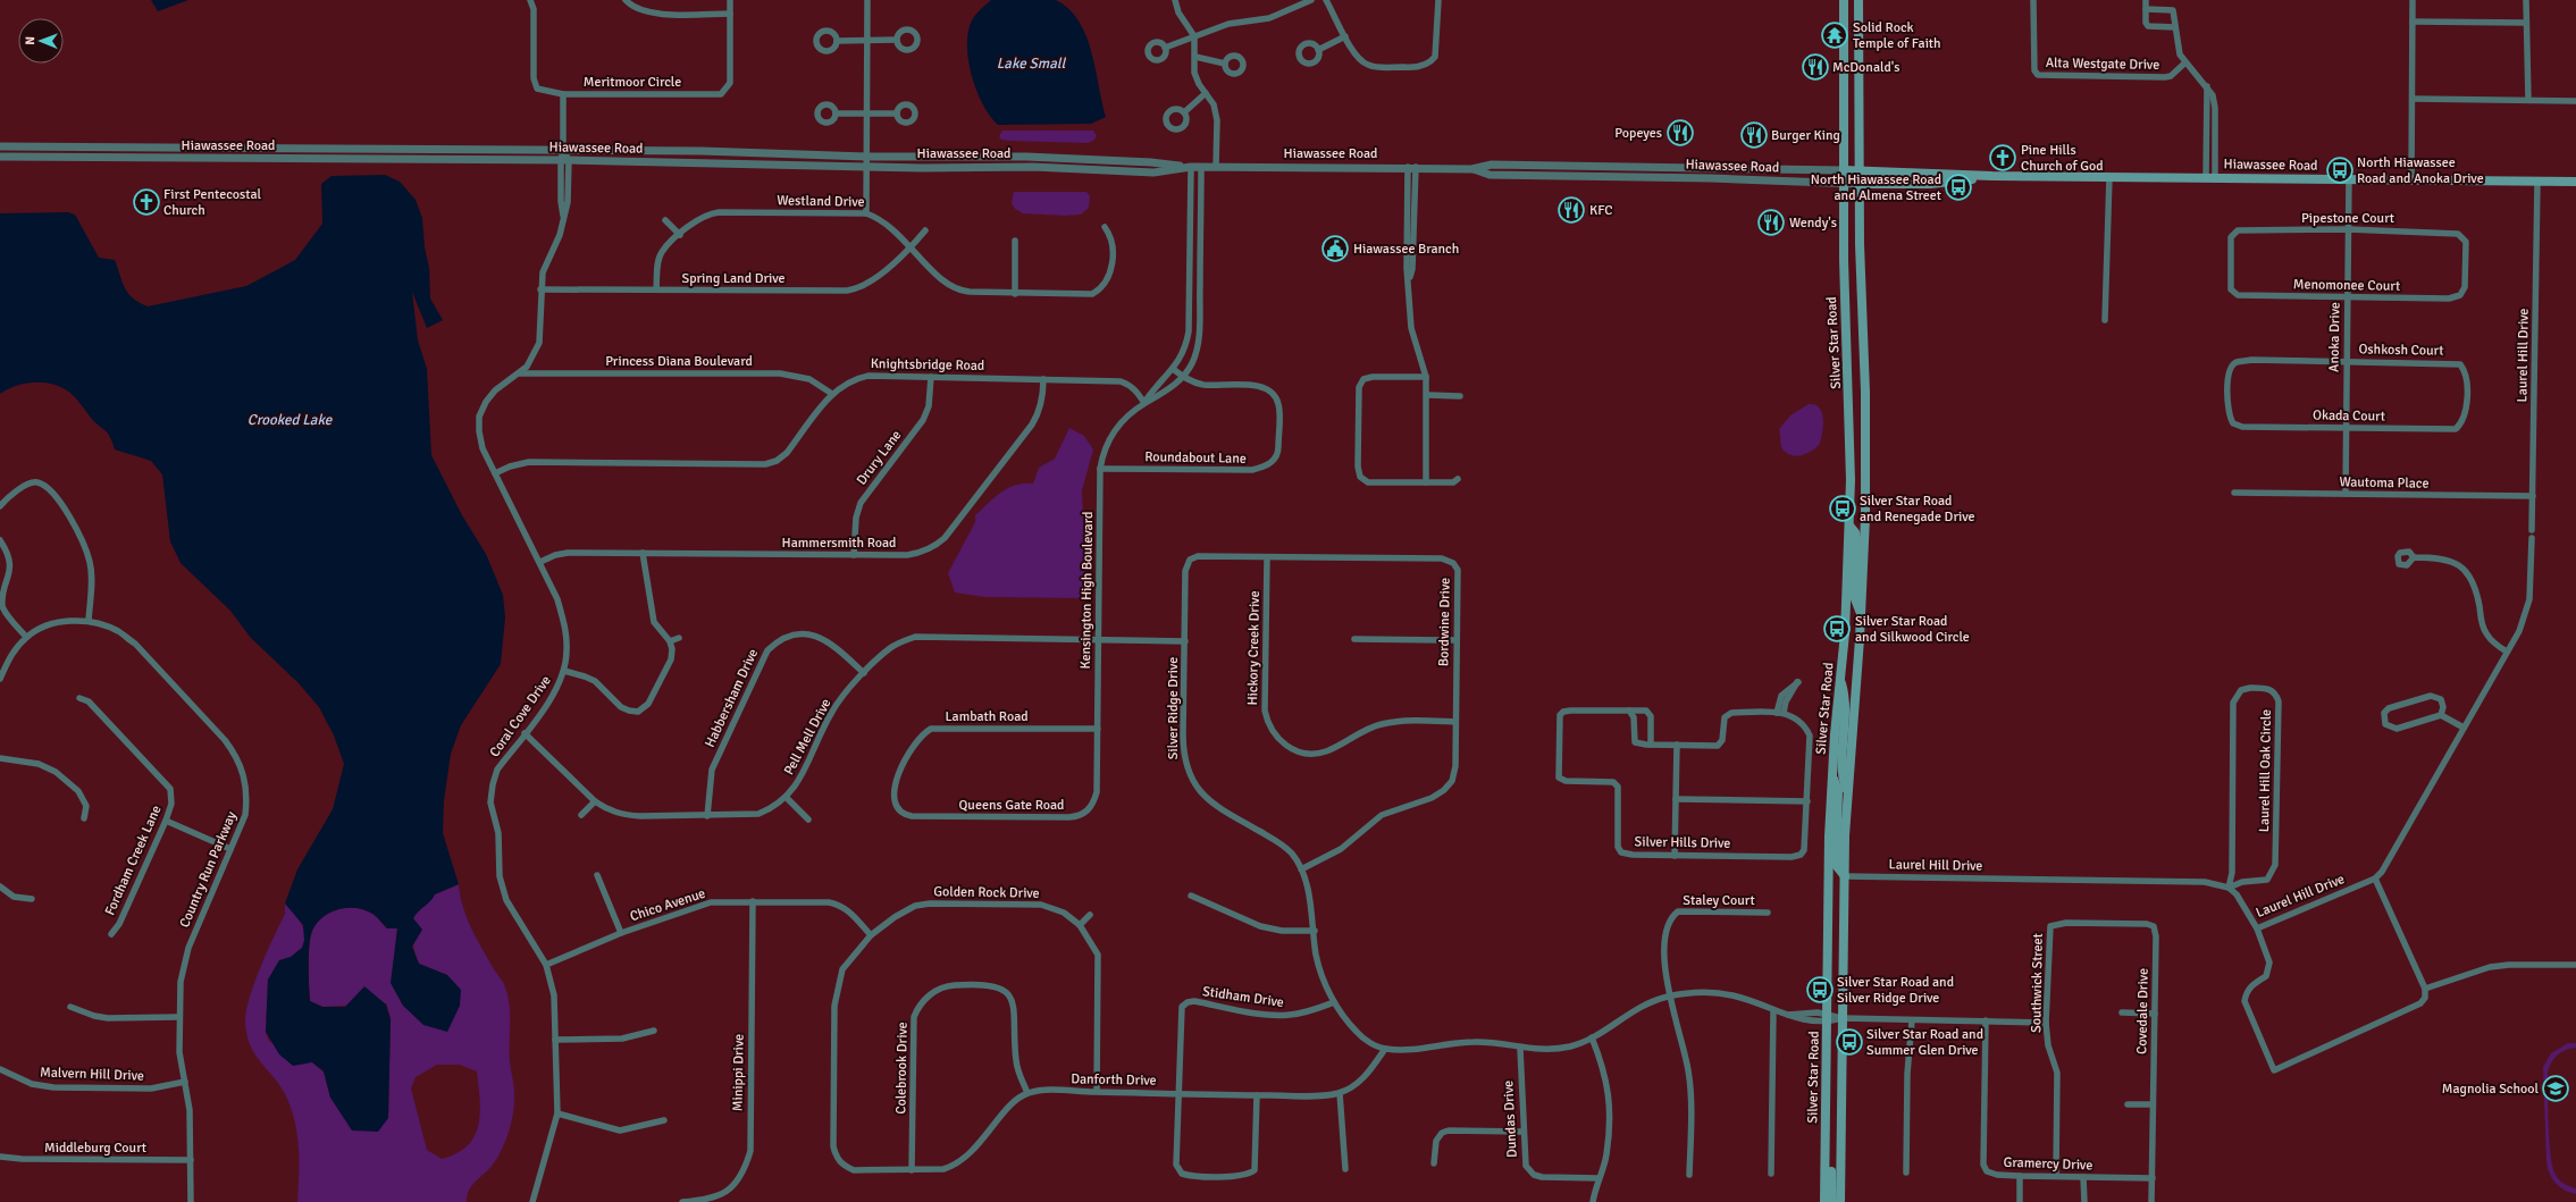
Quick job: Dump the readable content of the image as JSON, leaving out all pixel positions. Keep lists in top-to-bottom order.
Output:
{
  "streets": {
    "main road": ["Hiawassee Road", "Silver Star Road"],
    "street": [
      "Alta Westgate Drive",
      "Meritmoor Circle",
      "Westland Drive",
      "Pipestone Court",
      "Spring Land Drive",
      "Menomonee Court",
      "Anoka Drive",
      "Oshkosh Court",
      "Laurel Hill Drive",
      "Princess Diana Boulevard",
      "Knightsbridge Road",
      "Okada Court",
      "Drury Lane",
      "Roundabout Lane",
      "Wautoma Place",
      "Hammersmith Road",
      "Kensington High Boulevard",
      "Bordwine Drive",
      "Hickory Creek Drive",
      "Habbersham Drive",
      "Silver Ridge Drive",
      "Coral Cove Drive",
      "Lambath Road",
      "Pell Mell Drive",
      "Laurel Hill Oak Circle",
      "Queens Gate Road",
      "Silver Hills Drive",
      "Fordham Creek Lane",
      "Country Run Parkway",
      "Golden Rock Drive",
      "Staley Court",
      "Chico Avenue",
      "Southwick Street",
      "Stidham Drive",
      "Covedale Drive",
      "Colebrook Drive",
      "Minippi Drive",
      "Malvern Hill Drive",
      "Danforth Drive",
      "Dundas Drive",
      "Middleburg Court",
      "Gramercy Drive"
    ]
  },
  "crossings": [
    ["Alta Westgate Drive", "Hiawassee Road"],
    ["Meritmoor Circle", "Coral Cove Drive"],
    ["Hiawassee Road", "Anoka Drive"],
    ["Hiawassee Road", "Silver Star Road"],
    ["Hiawassee Road", "Laurel Hill Drive"],
    ["Hiawassee Road", "Kensington High Boulevard"],
    ["Hiawassee Road", "Coral Cove Drive"],
    ["Westland Drive", "Spring Land Drive"],
    ["Pipestone Court", "Menomonee Court"],
    ["Pipestone Court", "Anoka Drive"],
    ["Spring Land Drive", "Coral Cove Drive"],
    ["Menomonee Court", "Anoka Drive"],
    ["Anoka Drive", "Oshkosh Court"],
    ["Anoka Drive", "Okada Court"],
    ["Anoka Drive", "Wautoma Place"],
    ["Silver Star Road", "Laurel Hill Drive"],
    ["Silver Star Road", "Silver Ridge Drive"],
    ["Oshkosh Court", "Okada Court"],
    ["Laurel Hill Drive", "Wautoma Place"],
    ["Laurel Hill Drive", "Laurel Hill Oak Circle"],
    ["Princess Diana Boulevard", "Knightsbridge Road"],
    ["Princess Diana Boulevard", "Coral Cove Drive"],
    ["Knightsbridge Road", "Drury Lane"],
    ["Knightsbridge Road", "Hammersmith Road"],
    ["Knightsbridge Road", "Kensington High Boulevard"],
    ["Knightsbridge Road", "Coral Cove Drive"],
    ["Drury Lane", "Hammersmith Road"],
    ["Roundabout Lane", "Kensington High Boulevard"],
    ["Hammersmith Road", "Coral Cove Drive"],
    ["Kensington High Boulevard", "Lambath Road"],
    ["Kensington High Boulevard", "Pell Mell Drive"],
    ["Kensington High Boulevard", "Queens Gate Road"],
    ["Bordwine Drive", "Hickory Creek Drive"],
    ["Bordwine Drive", "Silver Ridge Drive"],
    ["Habbersham Drive", "Pell Mell Drive"],
    ["Silver Ridge Drive", "Pell Mell Drive"],
    ["Silver Ridge Drive", "Staley Court"],
    ["Silver Ridge Drive", "Southwick Street"],
    ["Silver Ridge Drive", "Stidham Drive"],
    ["Silver Ridge Drive", "Danforth Drive"],
    ["Silver Ridge Drive", "Dundas Drive"],
    ["Silver Ridge Drive", "Gramercy Drive"],
    ["Coral Cove Drive", "Pell Mell Drive"],
    ["Coral Cove Drive", "Chico Avenue"],
    ["Lambath Road", "Queens Gate Road"],
    ["Country Run Parkway", "Malvern Hill Drive"],
    ["Country Run Parkway", "Middleburg Court"],
    ["Golden Rock Drive", "Chico Avenue"],
    ["Golden Rock Drive", "Colebrook Drive"],
    ["Golden Rock Drive", "Danforth Drive"],
    ["Chico Avenue", "Minippi Drive"],
    ["Southwick Street", "Covedale Drive"],
    ["Southwick Street", "Gramercy Drive"],
    ["Stidham Drive", "Danforth Drive"],
    ["Covedale Drive", "Gramercy Drive"],
    ["Colebrook Drive", "Danforth Drive"]
  ],
  "water": ["Lake Small", "Crooked Lake"],
  "places": {
    "temple": ["Solid Rock Temple of Faith"],
    "restaurant": [
      "McDonald's",
      "Popeyes",
      "Burger King",
      "KFC",
      "Wendy's"
    ],
    "church": ["Pine Hills Church of God", "First Pentecostal Church"],
    "bus stop": [
      "North Hiawassee Road and Anoka Drive",
      "North Hiawassee Road and Almena Street",
      "Silver Star Road and Renegade Drive",
      "Silver Star Road and Silkwood Circle",
      "Silver Star Road and Silver Ridge Drive",
      "Silver Star Road and Summer Glen Drive"
    ],
    "public building": ["Hiawassee Branch"],
    "school or university": ["Magnolia School"]
  },
  "north": "left"
}
